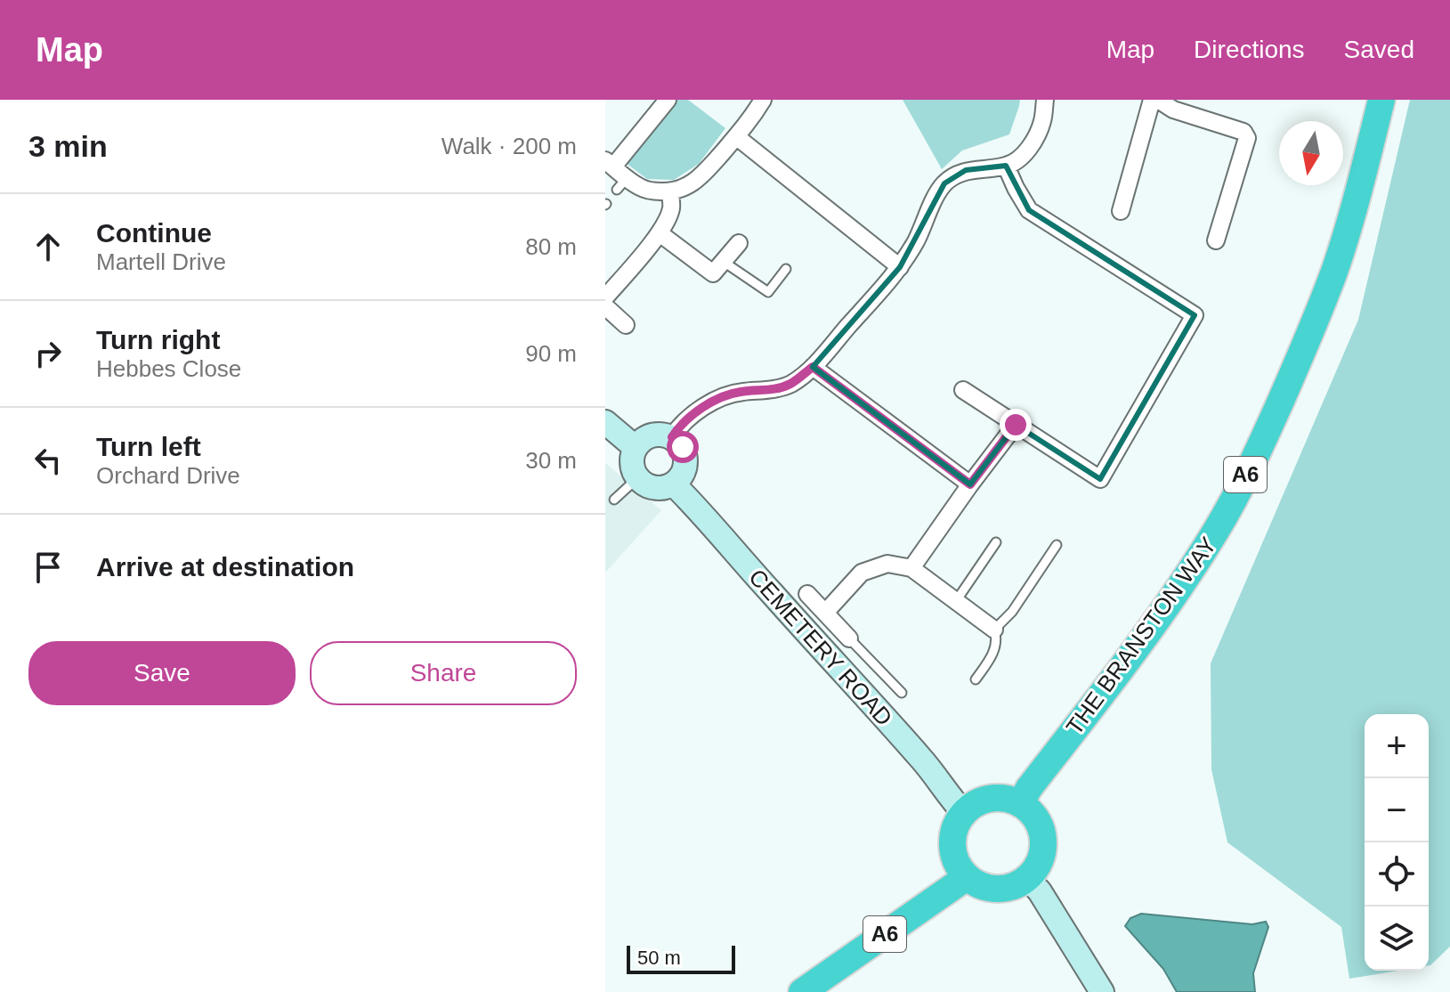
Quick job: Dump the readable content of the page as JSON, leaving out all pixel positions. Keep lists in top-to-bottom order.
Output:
{
  "streets": {
    "highway": ["A6", "THE BRANSTON WAY"],
    "main road": ["CEMETERY ROAD"]
  },
  "crossings": [
    ["A6", "THE BRANSTON WAY"],
    ["A6", "CEMETERY ROAD"],
    ["THE BRANSTON WAY", "CEMETERY ROAD"]
  ],
  "scale_bar": "50 m",
  "north": "bottom",
  "page": {
    "header": "Map",
    "nav": ["Map", "Directions", "Saved"],
    "heading": ["3 min", "Walk · 200 m"],
    "list": [
      ["Continue", "Martell Drive", "80 m"],
      ["Turn right", "Hebbes Close", "90 m"],
      ["Turn left", "Orchard Drive", "30 m"],
      "Arrive at destination"
    ],
    "buttons": ["Save", "Share"],
    "map_buttons": ["+", "−"],
    "scale": "50 m"
  }
}
